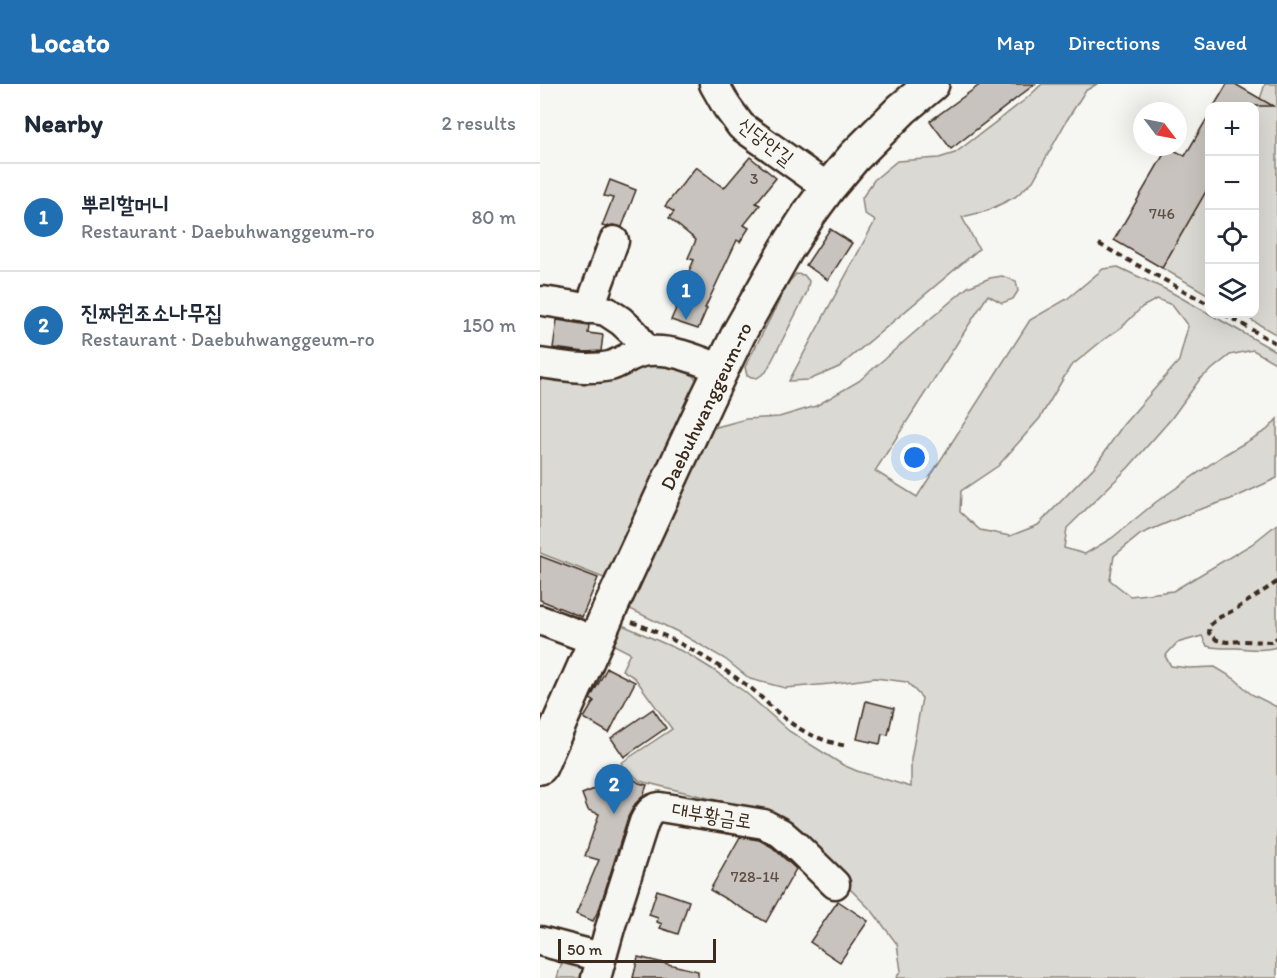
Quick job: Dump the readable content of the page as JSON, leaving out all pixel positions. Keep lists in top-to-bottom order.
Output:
{
  "streets": {
    "main road": ["Daebuhwanggeum-ro"],
    "lane": ["신당안길", "대부황금로"]
  },
  "crossings": [
    ["신당안길", "Daebuhwanggeum-ro"]
  ],
  "house_numbers": ["3", "746", "728-14"],
  "scale_bar": "50 m",
  "north": "bottom right",
  "page": {
    "header": "Locato",
    "nav": ["Map", "Directions", "Saved"],
    "heading": ["Nearby", "2 results"],
    "map_buttons": ["+", "−"],
    "list": [
      {
        "mark": "1",
        "name": "뿌리할머니",
        "note": "Restaurant · Daebuhwanggeum-ro",
        "value": "80 m"
      },
      {
        "mark": "2",
        "name": "진짜원조소나무집",
        "note": "Restaurant · Daebuhwanggeum-ro",
        "value": "150 m"
      }
    ],
    "pins": ["1", "2"],
    "scale": "50 m"
  }
}
